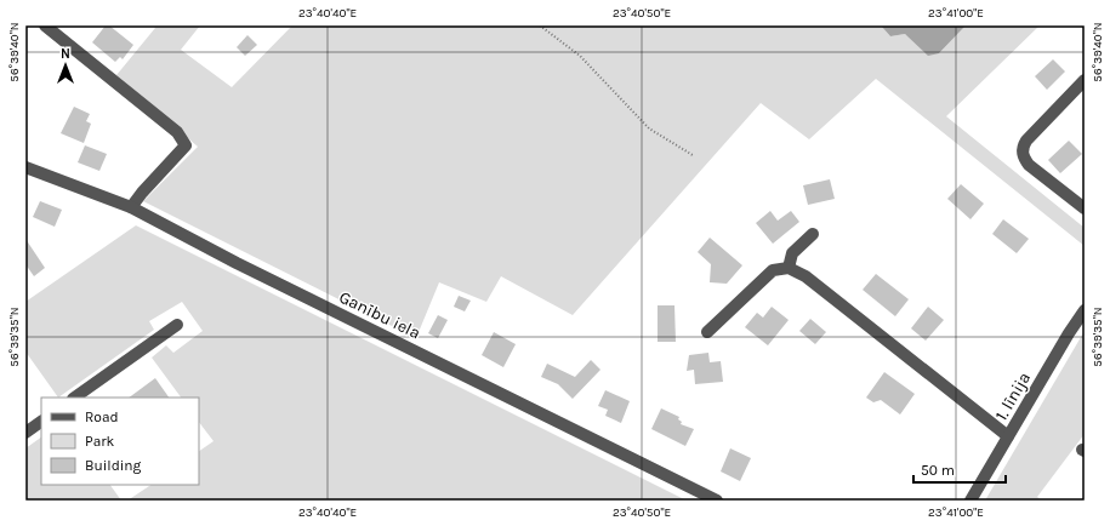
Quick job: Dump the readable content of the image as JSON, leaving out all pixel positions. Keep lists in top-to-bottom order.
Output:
{
  "streets": {
    "street": ["Ganību iela", "1. līnija"]
  },
  "legend": ["Road", "Park", "Building"],
  "scale_bar": "50 m",
  "north": "top",
  "coordinates": [
    "23°40'40\"E",
    "23°40'50\"E",
    "23°41'00\"E",
    "56°39'40\"N",
    "56°39'35\"N"
  ]
}
